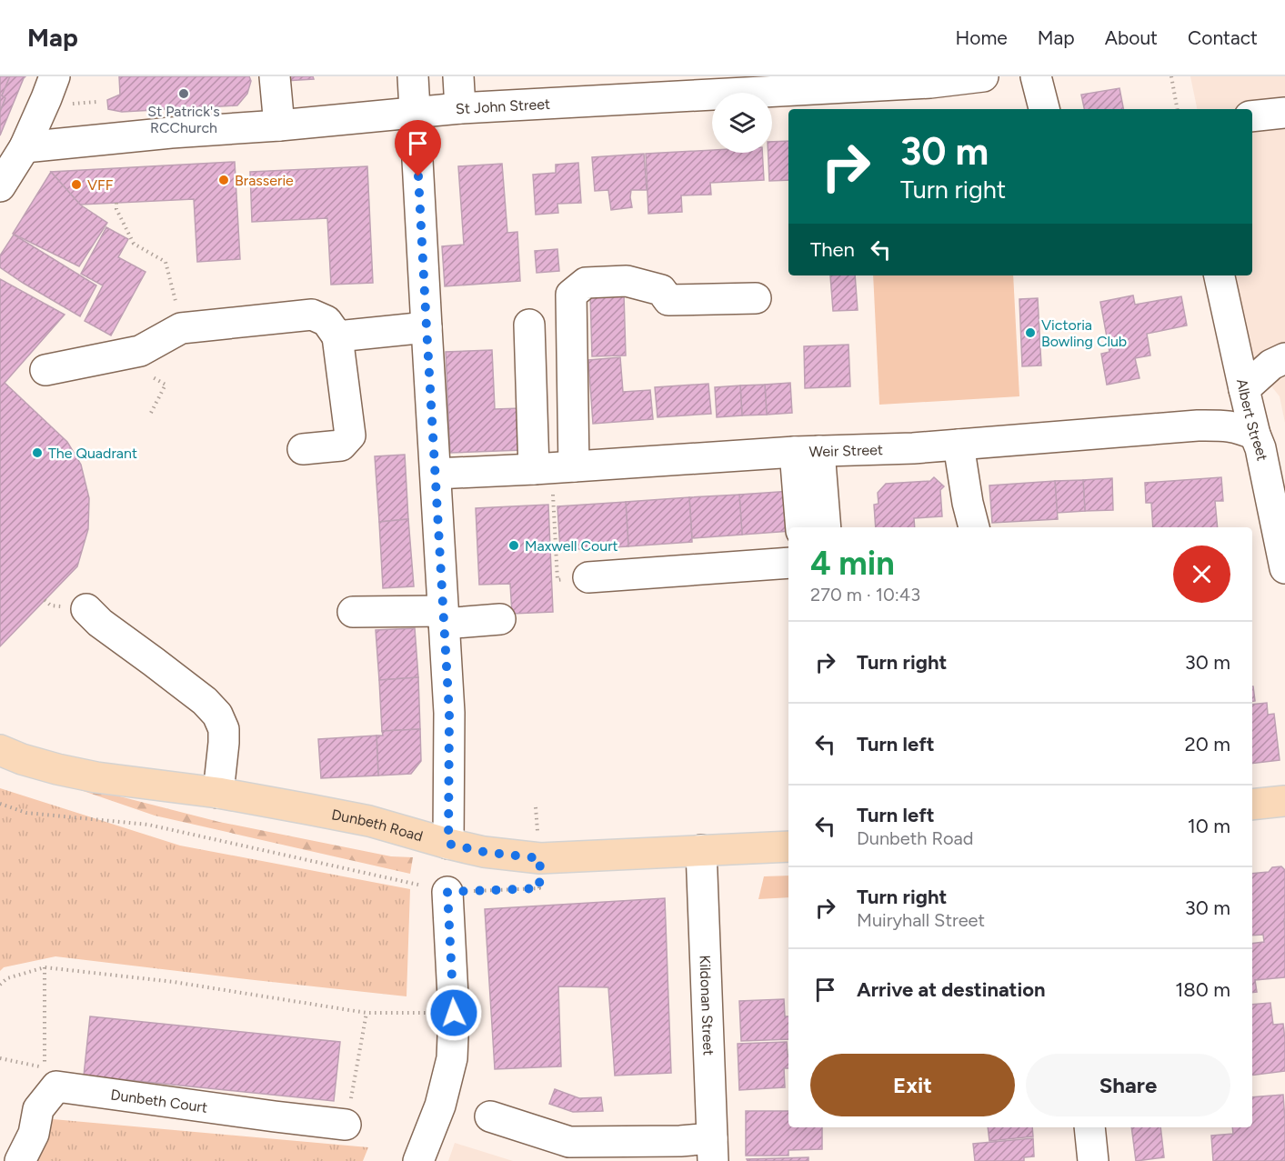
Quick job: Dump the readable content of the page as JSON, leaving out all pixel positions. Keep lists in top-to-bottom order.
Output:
{
  "streets": {
    "main road": ["Dunbeth Road"],
    "street": [
      "St John Street",
      "Albert Street",
      "Weir Street",
      "Kildonan Street",
      "Dunbeth Court"
    ]
  },
  "crossings": [
    ["Albert Street", "Weir Street"],
    ["Dunbeth Road", "Kildonan Street"]
  ],
  "places": [
    "St Patrick's RCChurch",
    "Brasserie",
    "VFF",
    "Victoria Bowling Club",
    "The Quadrant",
    "Maxwell Court"
  ],
  "page": {
    "header": "Map",
    "nav": [
      "Home",
      "Map",
      "About",
      "Contact"
    ],
    "turn": ["30 m", "Turn right"],
    "then": "Then",
    "heading": ["4 min", "270 m · 10:43"],
    "list": [
      {
        "name": "Turn right",
        "value": "30 m"
      },
      {
        "name": "Turn left",
        "value": "20 m"
      },
      {
        "name": "Turn left",
        "note": "Dunbeth Road",
        "value": "10 m"
      },
      {
        "name": "Turn right",
        "note": "Muiryhall Street",
        "value": "30 m"
      },
      {
        "name": "Arrive at destination",
        "value": "180 m"
      }
    ],
    "buttons": ["Exit", "Share"]
  }
}
